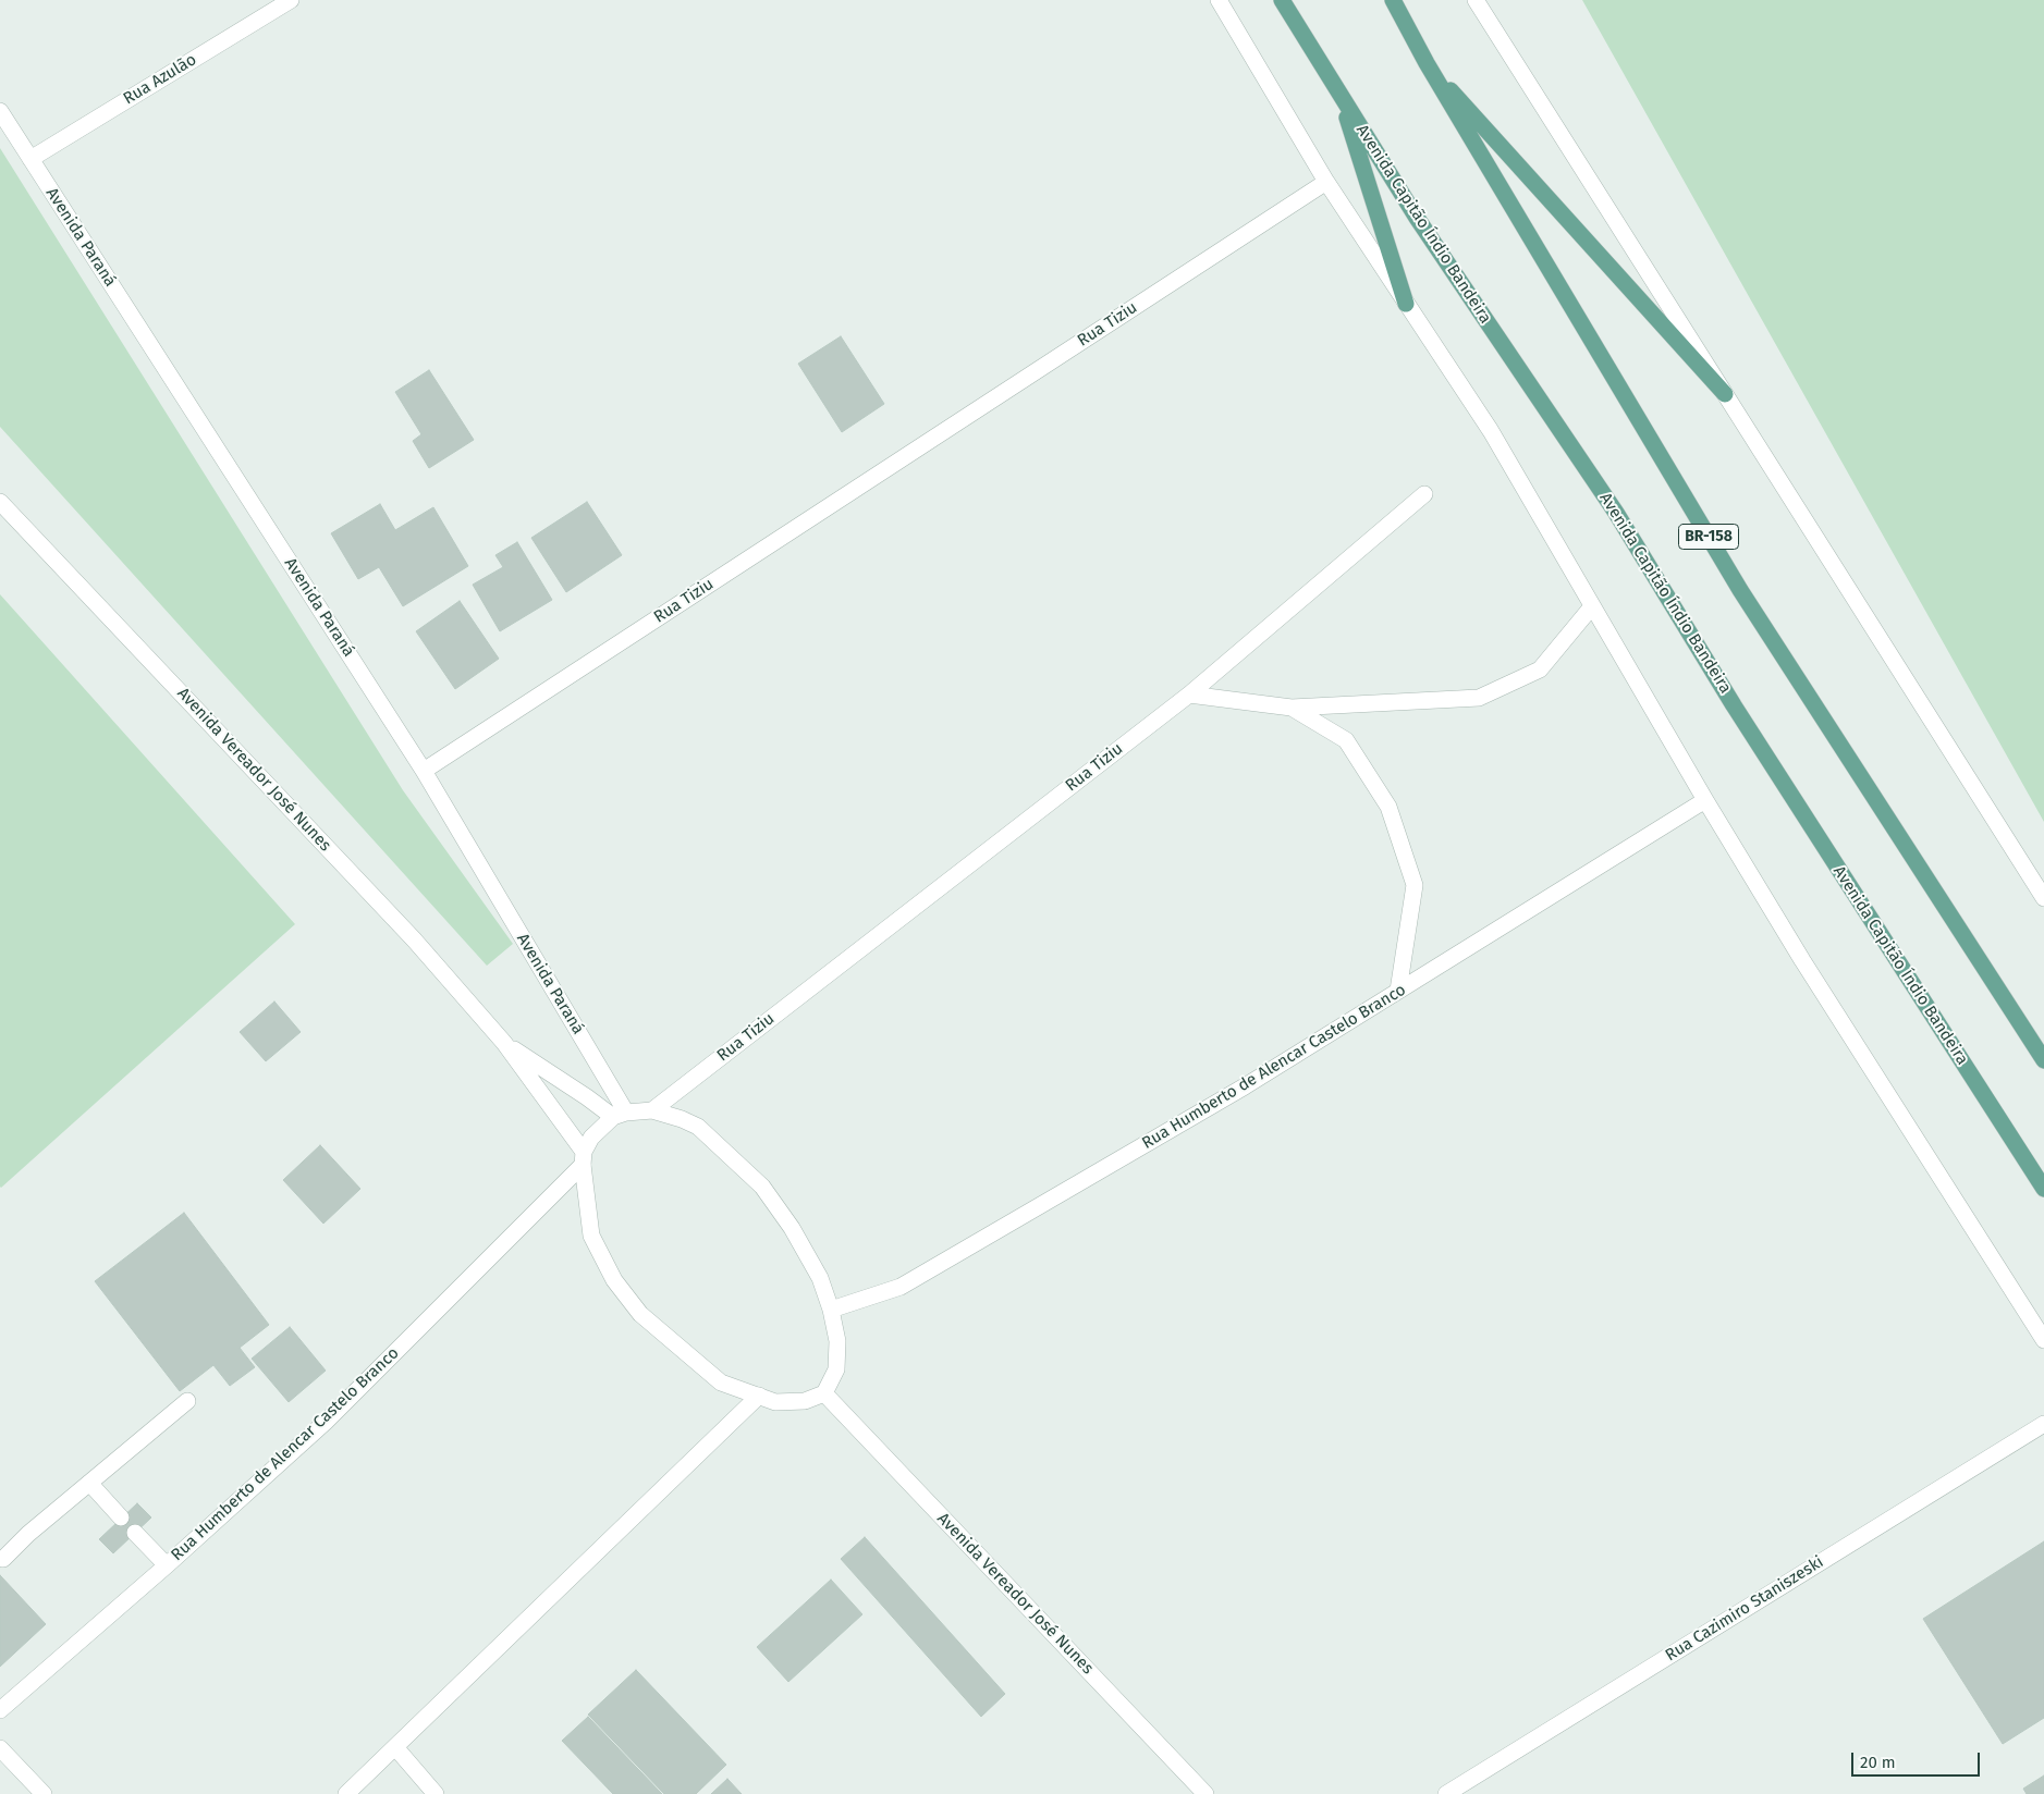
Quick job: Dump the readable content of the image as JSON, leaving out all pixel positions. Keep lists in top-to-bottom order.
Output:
{
  "streets": {
    "main road": ["Avenida Capitão Índio Bandeira", "BR-158"],
    "street": [
      "Rua Azulão",
      "Avenida Paraná",
      "Rua Tiziu",
      "Avenida Vereador José Nunes",
      "Rua Humberto de Alencar Castelo Branco",
      "Rua Cazimiro Staniszeski"
    ]
  },
  "crossings": [
    ["Rua Azulão", "Avenida Paraná"],
    ["Avenida Paraná", "Rua Tiziu"],
    ["Avenida Paraná", "Avenida Vereador José Nunes"],
    ["Avenida Paraná", "Rua Humberto de Alencar Castelo Branco"],
    ["Avenida Vereador José Nunes", "Rua Humberto de Alencar Castelo Branco"]
  ],
  "scale_bar": "20 m"
}
